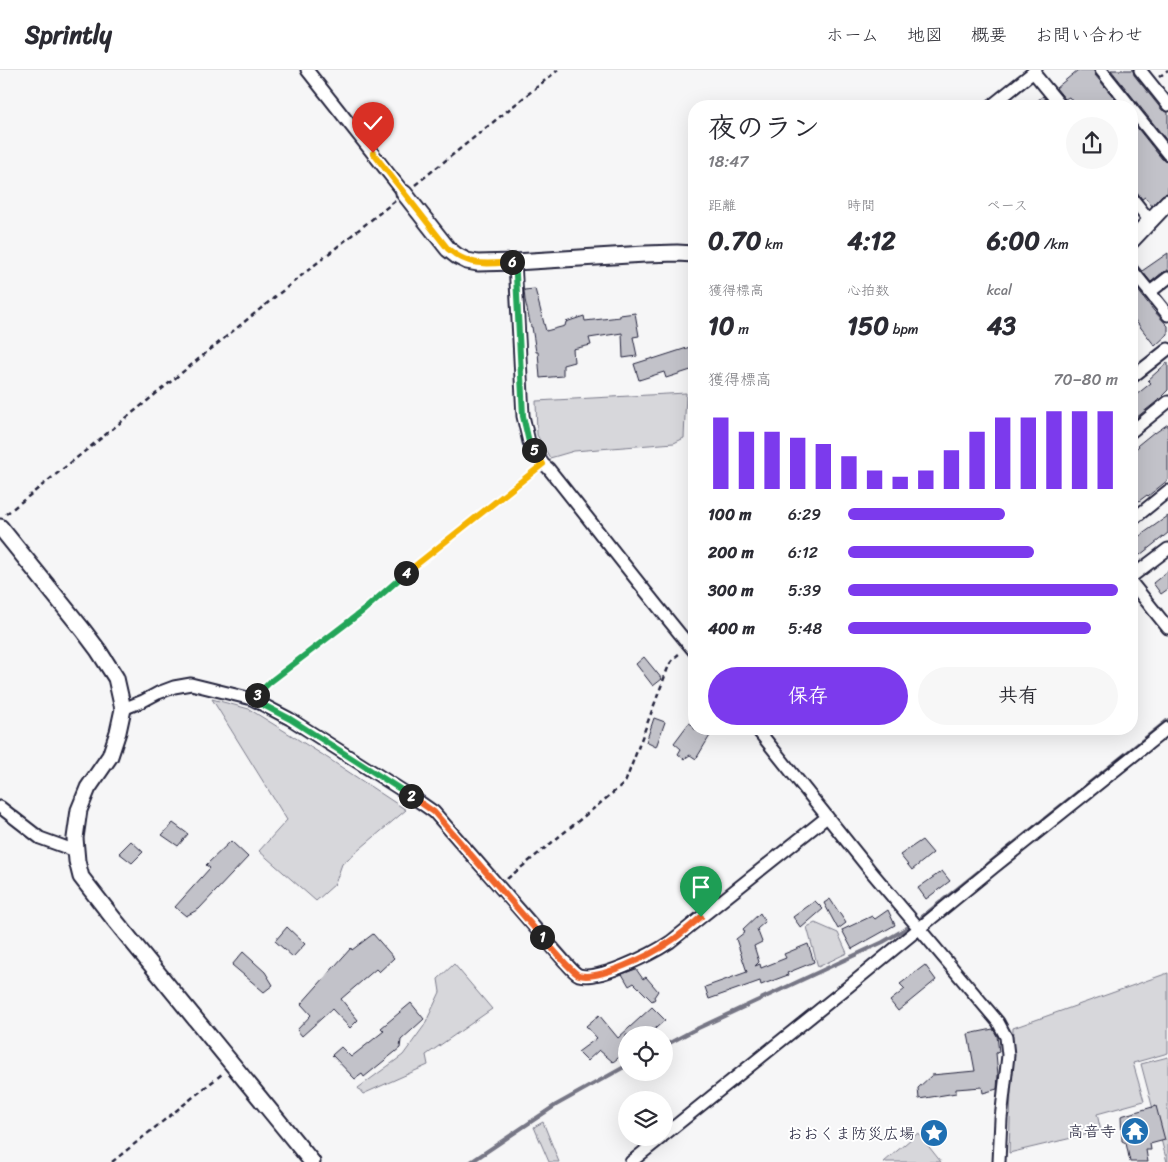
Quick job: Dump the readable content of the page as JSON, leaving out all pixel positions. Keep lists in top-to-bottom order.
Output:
{
  "places": {
    "temple": ["高音寺"],
    "place": ["おおくま防災広場"]
  },
  "page": {
    "header": "Sprintly",
    "nav": [
      "ホーム",
      "地図",
      "概要",
      "お問い合わせ"
    ],
    "heading": ["夜のラン", "18:47"],
    "stats": [
      ["距離", "0.70 km"],
      ["時間", "4:12"],
      ["ペース", "6:00 /km"],
      ["獲得標高", "10 m"],
      ["心拍数", "150 bpm"],
      ["kcal", "43"]
    ],
    "pins": [
      "6",
      "5",
      "4",
      "3",
      "2",
      "1"
    ],
    "chart": ["獲得標高", "70–80 m"],
    "list": [
      {
        "name": "100 m",
        "note": "6:29"
      },
      {
        "name": "200 m",
        "note": "6:12"
      },
      {
        "name": "300 m",
        "note": "5:39"
      },
      {
        "name": "400 m",
        "note": "5:48"
      }
    ],
    "buttons": ["保存", "共有"]
  }
}
